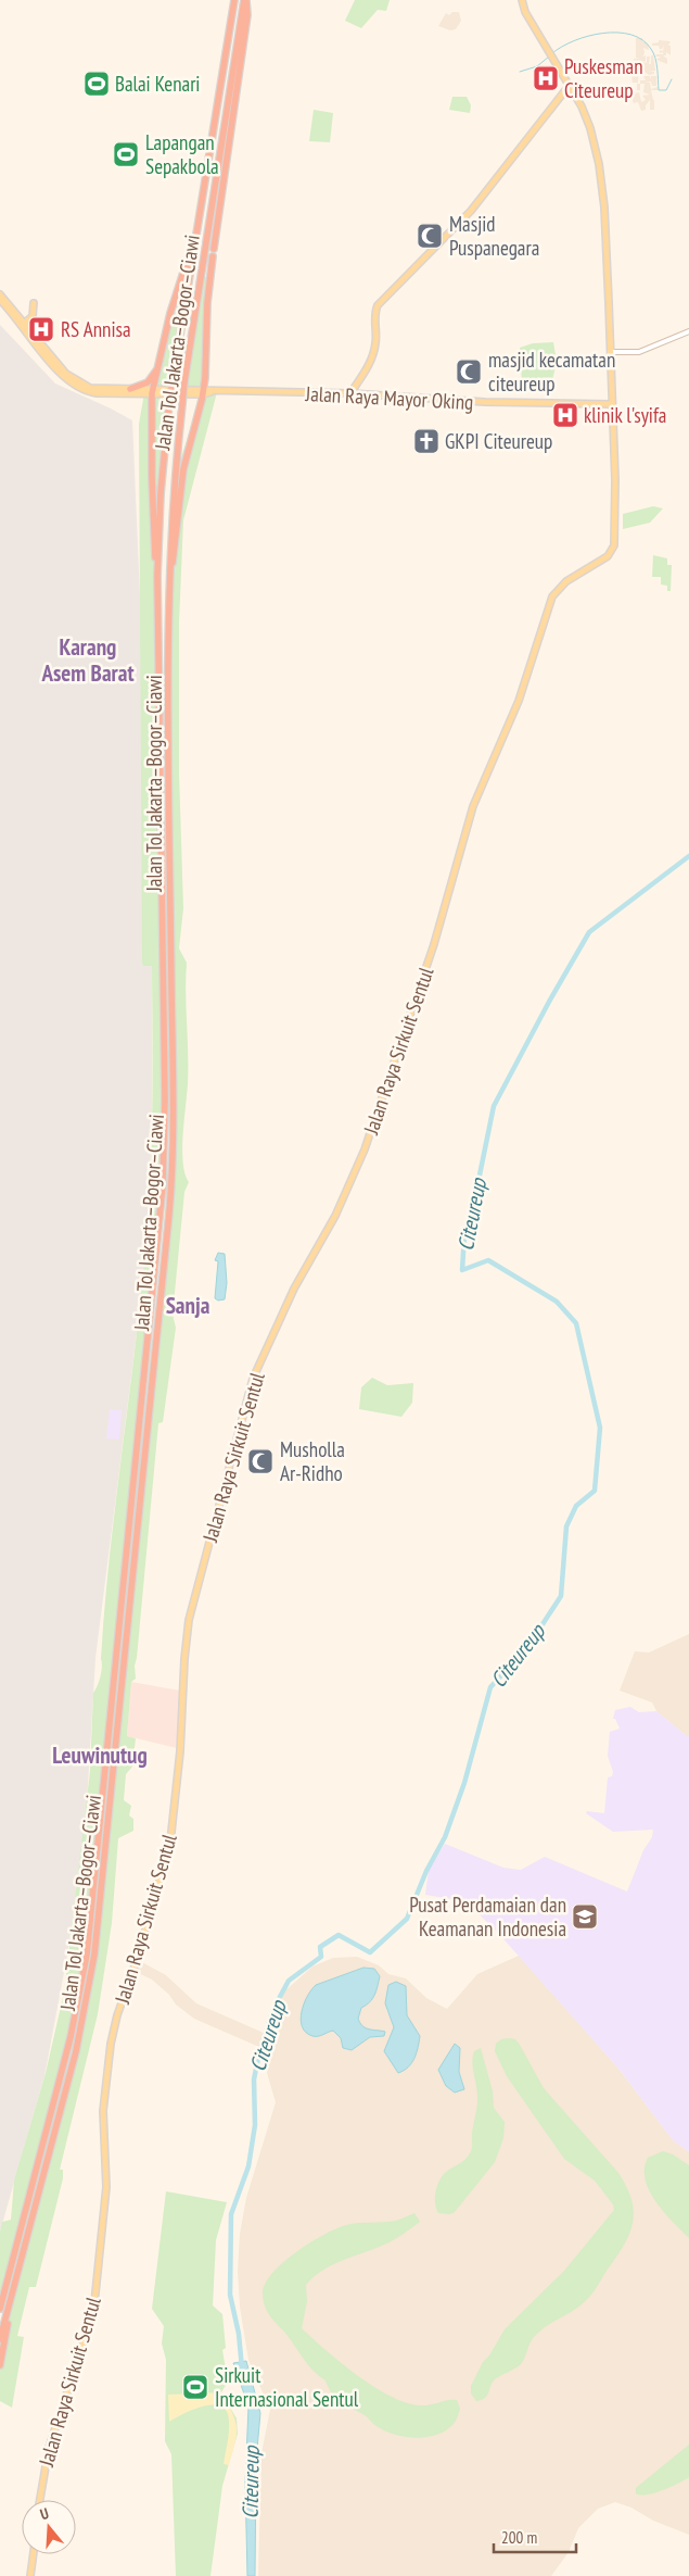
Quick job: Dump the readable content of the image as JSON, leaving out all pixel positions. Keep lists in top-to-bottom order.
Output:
{
  "streets": {
    "highway": ["Jalan Tol Jakarta–Bogor–Ciawi"],
    "main road": ["Jalan Raya Mayor Oking", "Jalan Raya Sirkuit Sentul"]
  },
  "crossings": [
    ["Jalan Raya Mayor Oking", "Jalan Raya Sirkuit Sentul"]
  ],
  "districts": ["Karang Asem Barat", "Sanja", "Leuwinutug"],
  "water": ["Citeureup"],
  "places": {
    "hospital": ["Puskesman Citeureup", "RS Annisa", "klinik l'syifa"],
    "sports": ["Balai Kenari", "Lapangan Sepakbola", "Sirkuit Internasional Sentul"],
    "mosque": ["Masjid Puspanegara", "masjid kecamatan citeureup", "Musholla Ar-Ridho"],
    "church": ["GKPI Citeureup"],
    "school or university": ["Pusat Perdamaian dan Keamanan Indonesia"]
  },
  "scale_bar": "200 m",
  "north": "top"
}
